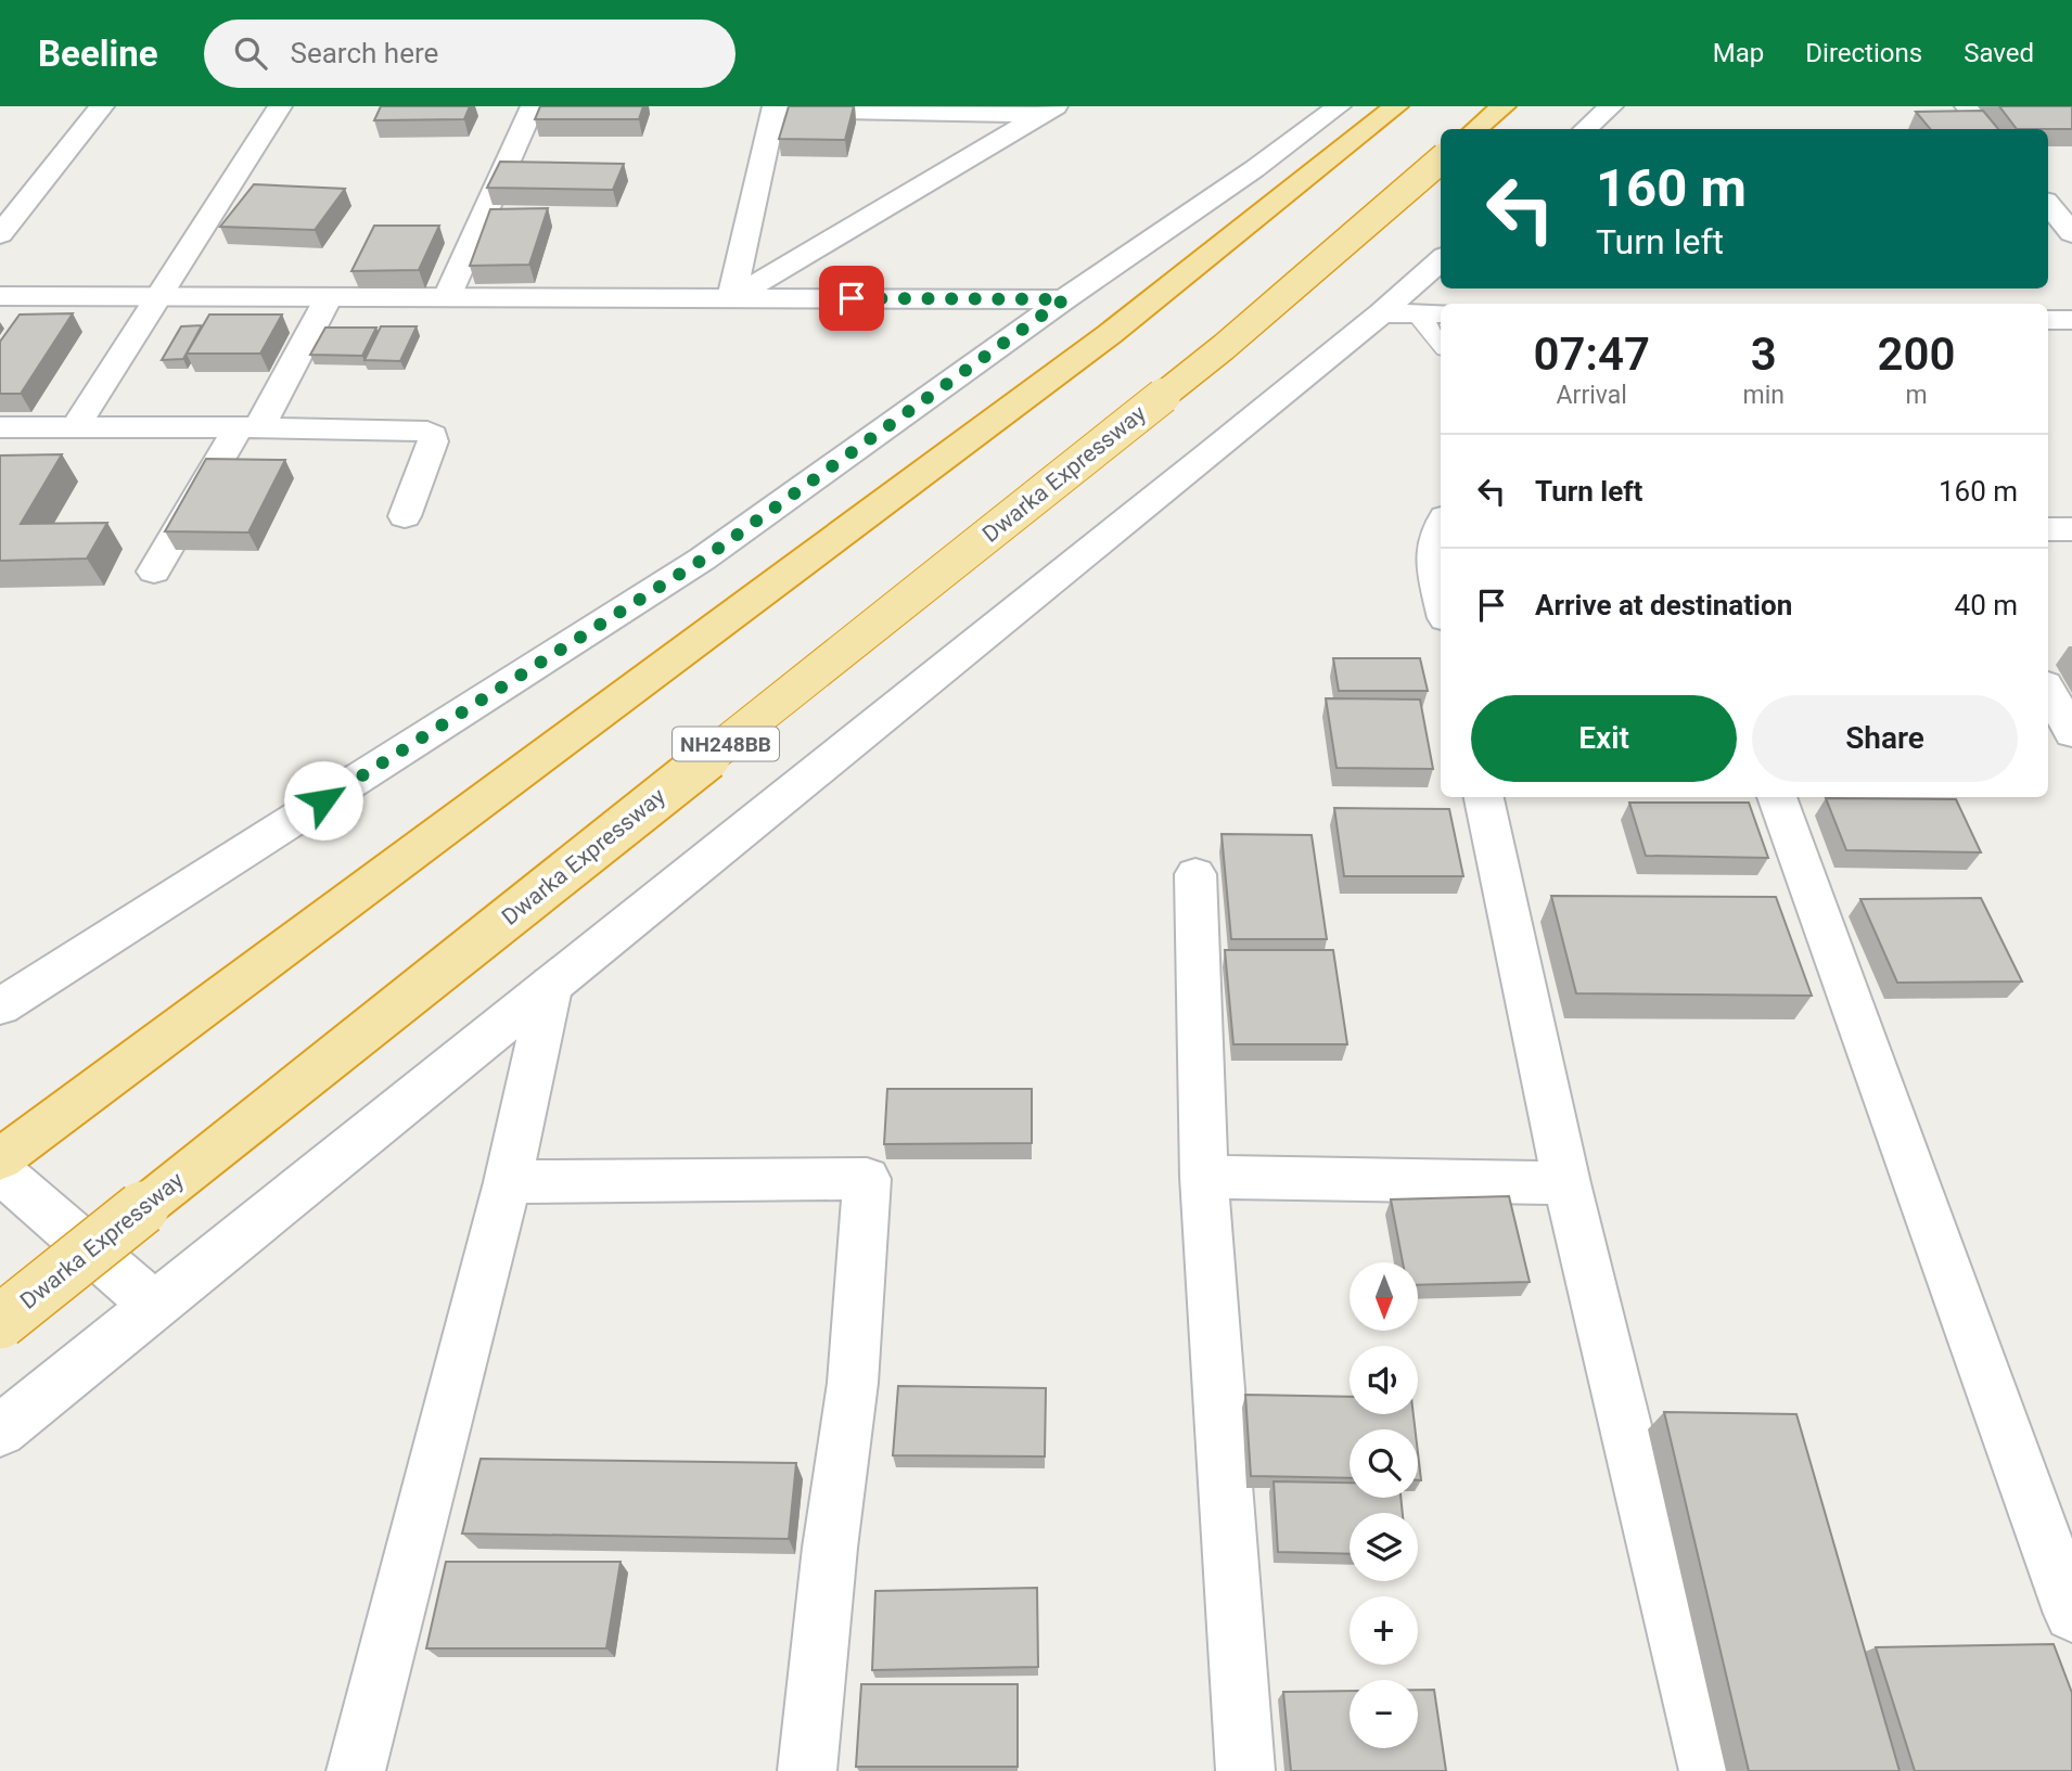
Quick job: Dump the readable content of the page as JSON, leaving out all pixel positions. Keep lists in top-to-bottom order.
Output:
{
  "streets": {
    "highway": ["Dwarka Expressway", "NH248BB"]
  },
  "north": "bottom",
  "page": {
    "header": "Beeline",
    "search": "Search here",
    "nav": ["Map", "Directions", "Saved"],
    "turn": ["160 m", "Turn left"],
    "eta": [
      "07:47",
      "Arrival",
      "3",
      "min",
      "200",
      "m"
    ],
    "list": [
      {
        "name": "Turn left",
        "value": "160 m"
      },
      {
        "name": "Arrive at destination",
        "value": "40 m"
      }
    ],
    "buttons": ["Exit", "Share"],
    "map_buttons": ["+", "−"]
  }
}
